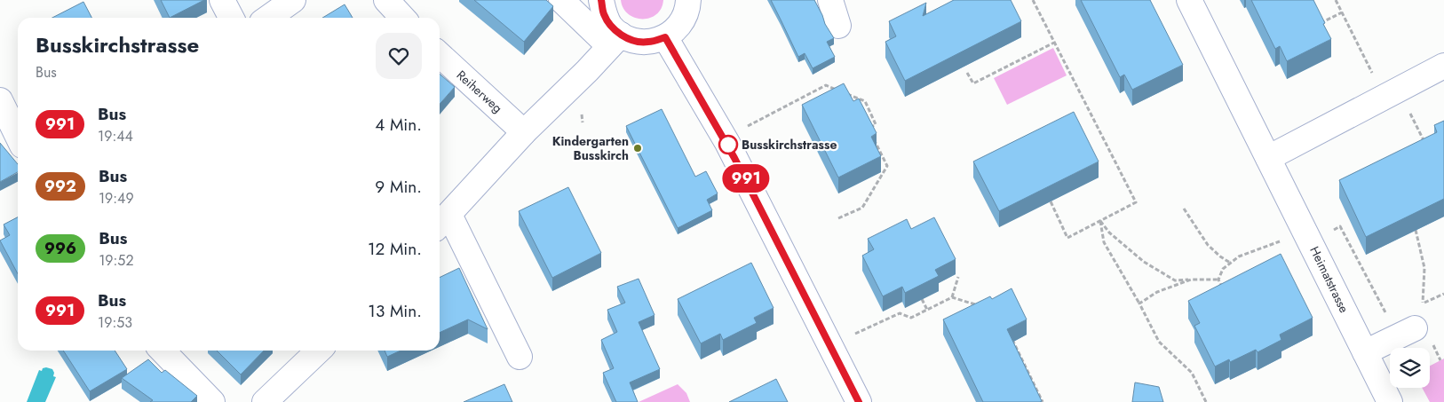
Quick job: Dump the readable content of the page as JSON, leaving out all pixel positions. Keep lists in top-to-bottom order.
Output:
{
  "streets": {
    "street": ["Reiherweg", "Heimatstrasse"]
  },
  "places": ["Busskirchstrasse", "Kindergarten Busskirch"],
  "lines": ["bus line 991"],
  "page": {
    "on_map": "991",
    "heading": ["Busskirchstrasse", "Bus"],
    "list": [
      {
        "mark": "991",
        "name": "Bus",
        "note": "19:44",
        "value": "4 Min."
      },
      {
        "mark": "992",
        "name": "Bus",
        "note": "19:49",
        "value": "9 Min."
      },
      {
        "mark": "996",
        "name": "Bus",
        "note": "19:52",
        "value": "12 Min."
      },
      {
        "mark": "991",
        "name": "Bus",
        "note": "19:53",
        "value": "13 Min."
      }
    ]
  }
}
